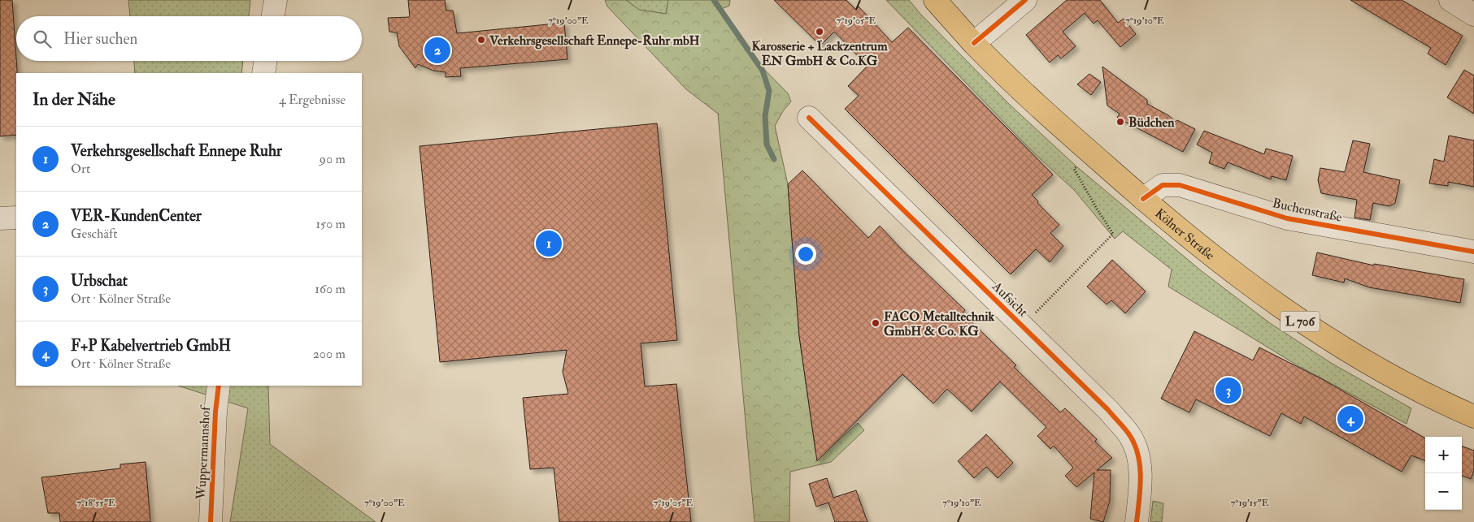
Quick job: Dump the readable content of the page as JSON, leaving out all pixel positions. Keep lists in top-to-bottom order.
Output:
{
  "streets": {
    "main road": ["Kölner Straße", "L 706"],
    "street": ["Buchenstraße", "Aufsicht", "Wuppermannshof"]
  },
  "crossings": [
    ["Buchenstraße", "Kölner Straße"]
  ],
  "places": [
    "Karosserie + Lackzentrum EN GmbH & Co.KG",
    "Verkehrsgesellschaft Ennepe-Ruhr mbH",
    "Büdchen",
    "FACO Metalltechnik GmbH & Co. KG"
  ],
  "page": {
    "search": "Hier suchen",
    "pins": [
      "2",
      "1",
      "3",
      "4"
    ],
    "heading": ["In der Nähe", "4 Ergebnisse"],
    "list": [
      {
        "mark": "1",
        "name": "Verkehrsgesellschaft Ennepe Ruhr",
        "note": "Ort",
        "value": "90 m"
      },
      {
        "mark": "2",
        "name": "VER-KundenCenter",
        "note": "Geschäft",
        "value": "150 m"
      },
      {
        "mark": "3",
        "name": "Urbschat",
        "note": "Ort · Kölner Straße",
        "value": "160 m"
      },
      {
        "mark": "4",
        "name": "F+P Kabelvertrieb GmbH",
        "note": "Ort · Kölner Straße",
        "value": "200 m"
      }
    ],
    "map_buttons": ["+", "−"]
  },
  "coordinates": [
    "7°19'00\"E",
    "7°19'05\"E",
    "7°19'10\"E",
    "7°18'55\"E",
    "7°19'15\"E"
  ]
}
